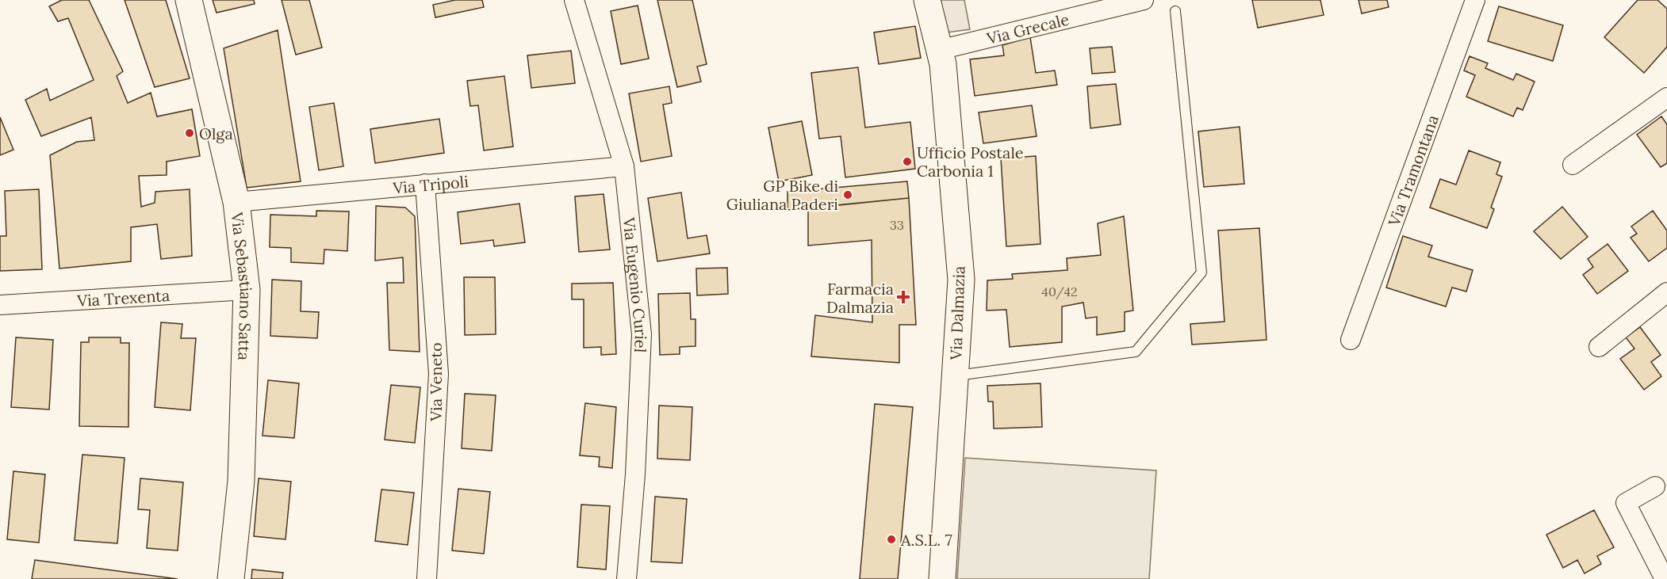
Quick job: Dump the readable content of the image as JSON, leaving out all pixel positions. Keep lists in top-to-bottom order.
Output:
{
  "streets": {
    "street": [
      "Via Grecale",
      "Via Tramontana",
      "Via Tripoli",
      "Via Eugenio Curiel",
      "Via Sebastiano Satta",
      "Via Trexenta",
      "Via Dalmazia",
      "Via Veneto"
    ]
  },
  "crossings": [
    ["Via Grecale", "Via Dalmazia"],
    ["Via Tripoli", "Via Eugenio Curiel"],
    ["Via Tripoli", "Via Sebastiano Satta"],
    ["Via Tripoli", "Via Veneto"],
    ["Via Sebastiano Satta", "Via Trexenta"]
  ],
  "places": {
    "other": [
      "Olga",
      "Ufficio Postale Carbonia 1",
      "GP Bike di Giuliana Paderi",
      "A.S.L. 7"
    ],
    "health": ["Farmacia Dalmazia"]
  },
  "house_numbers": ["33", "40/42"]
}
